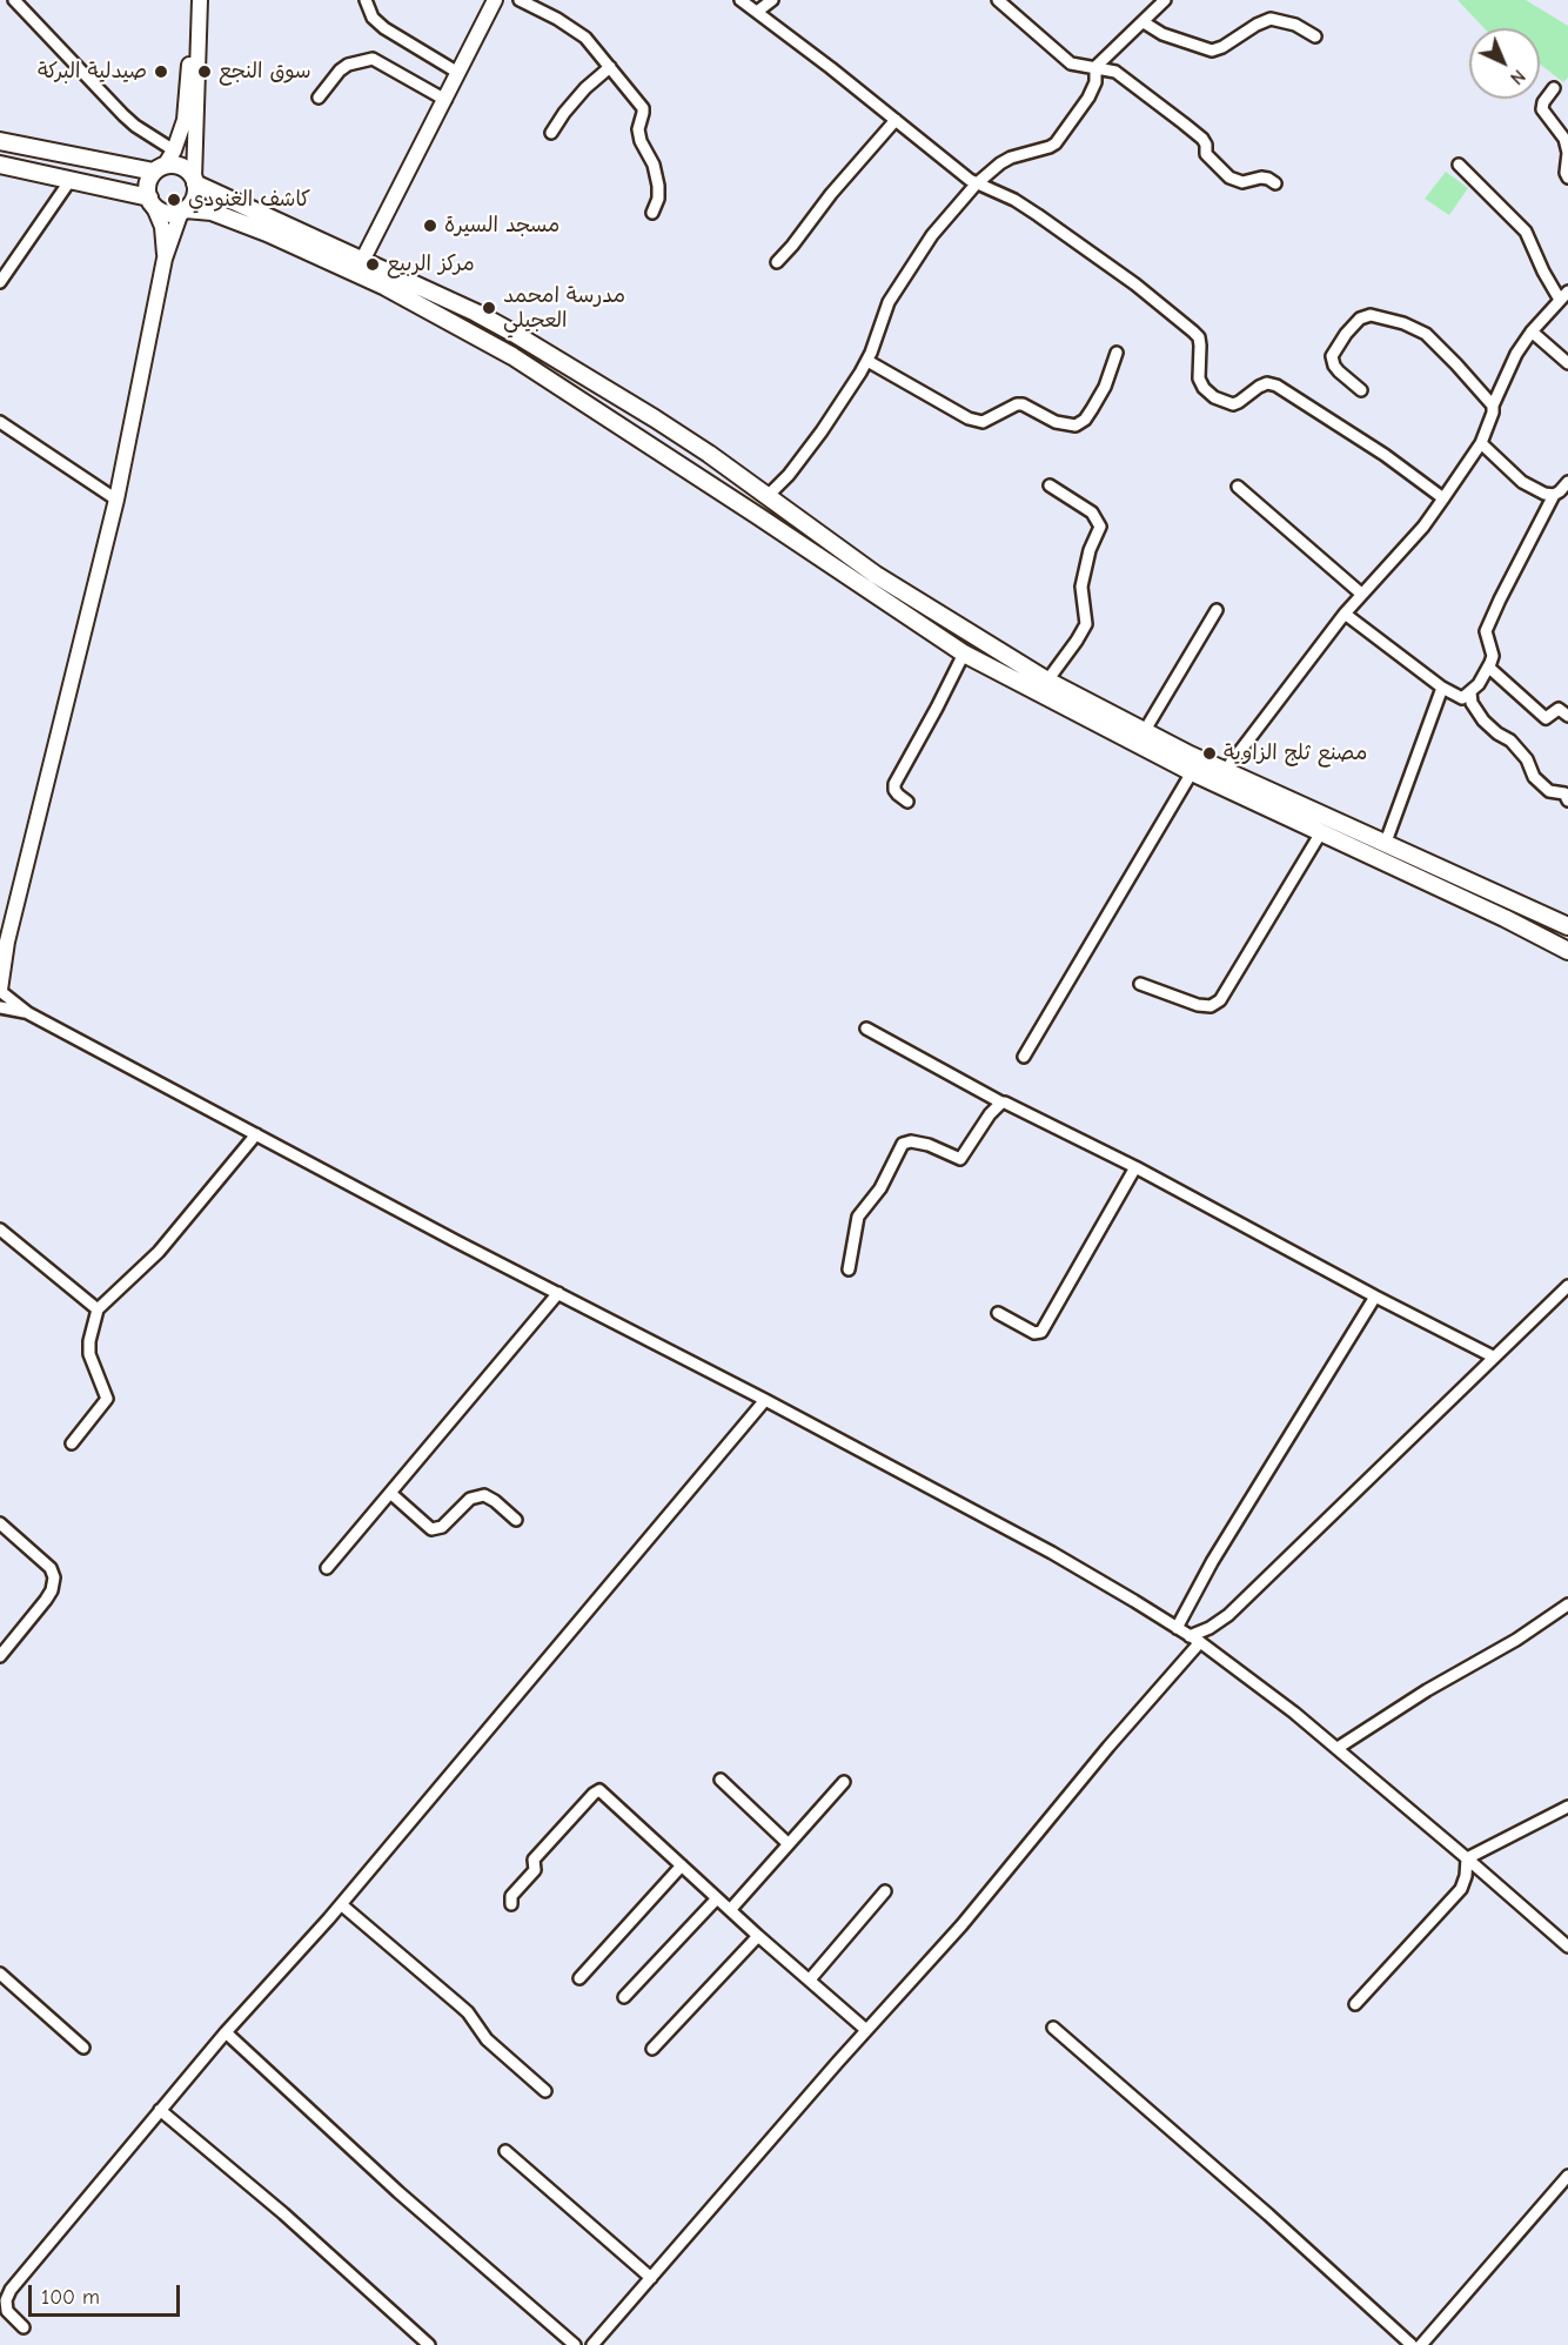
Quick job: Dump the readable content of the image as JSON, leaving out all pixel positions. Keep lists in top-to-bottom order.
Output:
{
  "places": [
    "صيدلية البركة",
    "سوق النجع",
    "كاشف الغنودي",
    "مسجد السيرة",
    "مركز الربيع",
    "مدرسة امحمد العجيلي",
    "مصنع ثلج الزاوية"
  ],
  "scale_bar": "100 m",
  "north": "bottom right"
}
